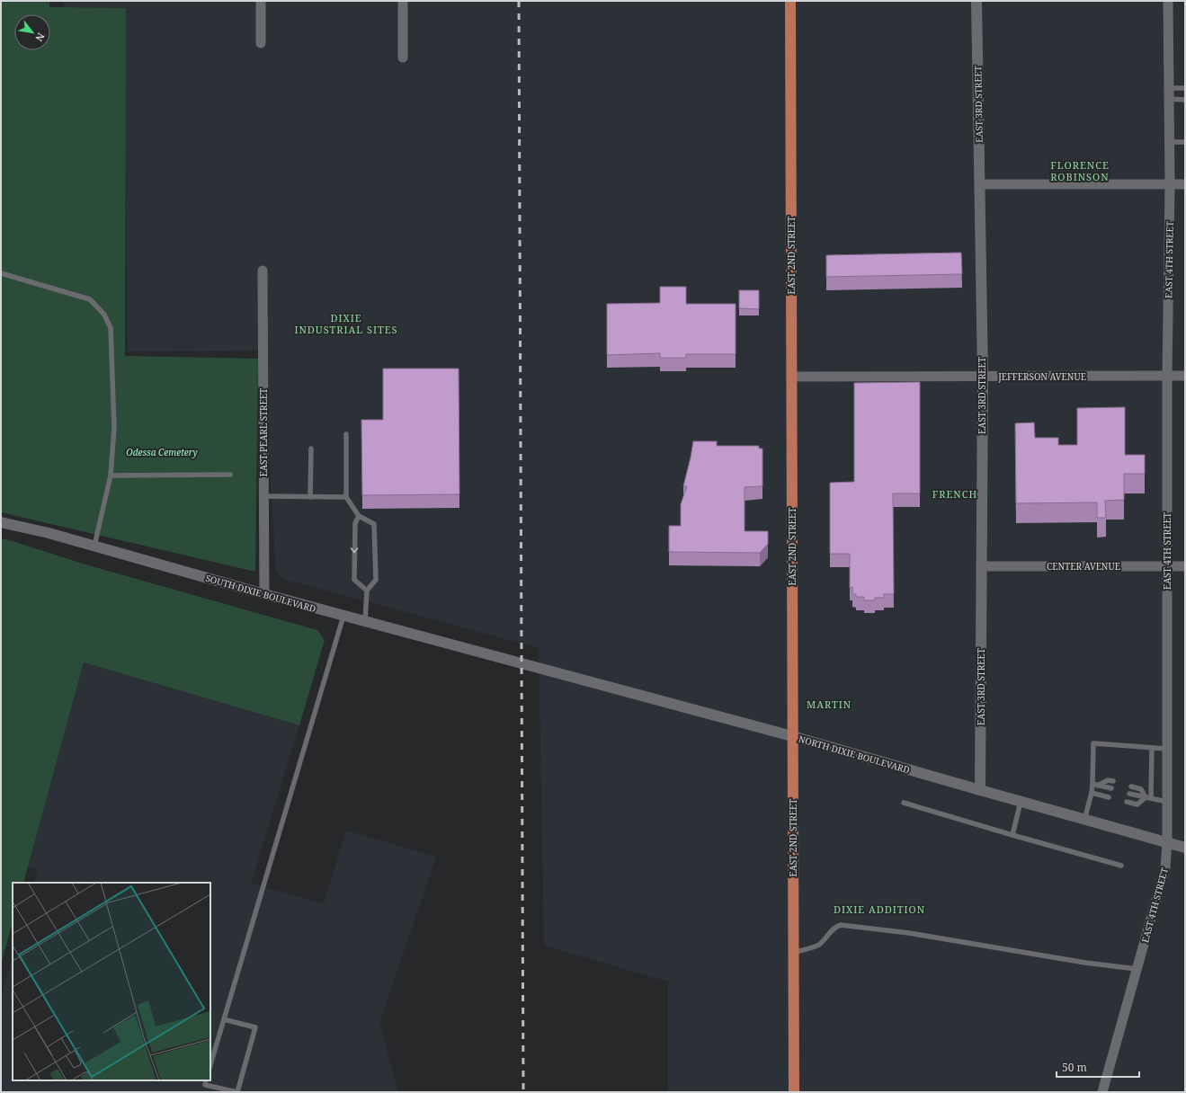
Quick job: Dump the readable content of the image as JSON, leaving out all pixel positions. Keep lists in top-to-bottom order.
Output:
{
  "streets": {
    "main road": [
      "EAST 3RD STREET",
      "EAST 2ND STREET",
      "SOUTH DIXIE BOULEVARD",
      "NORTH DIXIE BOULEVARD"
    ],
    "street": [
      "EAST 4TH STREET",
      "JEFFERSON AVENUE",
      "EAST PEARL STREET",
      "CENTER AVENUE"
    ]
  },
  "crossings": [
    ["EAST 3RD STREET", "JEFFERSON AVENUE"],
    ["EAST 3RD STREET", "CENTER AVENUE"],
    ["EAST 3RD STREET", "NORTH DIXIE BOULEVARD"],
    ["EAST 2ND STREET", "JEFFERSON AVENUE"],
    ["EAST 2ND STREET", "NORTH DIXIE BOULEVARD"],
    ["EAST 4TH STREET", "JEFFERSON AVENUE"],
    ["EAST 4TH STREET", "CENTER AVENUE"],
    ["EAST 4TH STREET", "NORTH DIXIE BOULEVARD"],
    ["EAST PEARL STREET", "SOUTH DIXIE BOULEVARD"],
    ["SOUTH DIXIE BOULEVARD", "NORTH DIXIE BOULEVARD"]
  ],
  "districts": [
    "FLORENCE ROBINSON",
    "DIXIE INDUSTRIAL SITES",
    "FRENCH",
    "MARTIN",
    "DIXIE ADDITION"
  ],
  "parks": ["Odessa Cemetery"],
  "scale_bar": "50 m",
  "north": "bottom right"
}
